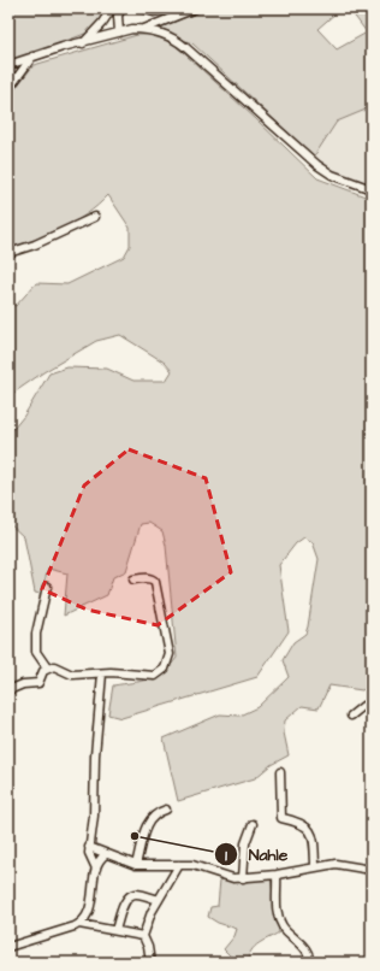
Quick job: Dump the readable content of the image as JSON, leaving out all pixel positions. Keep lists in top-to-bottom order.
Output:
{
  "places": ["Nahle"]
}
